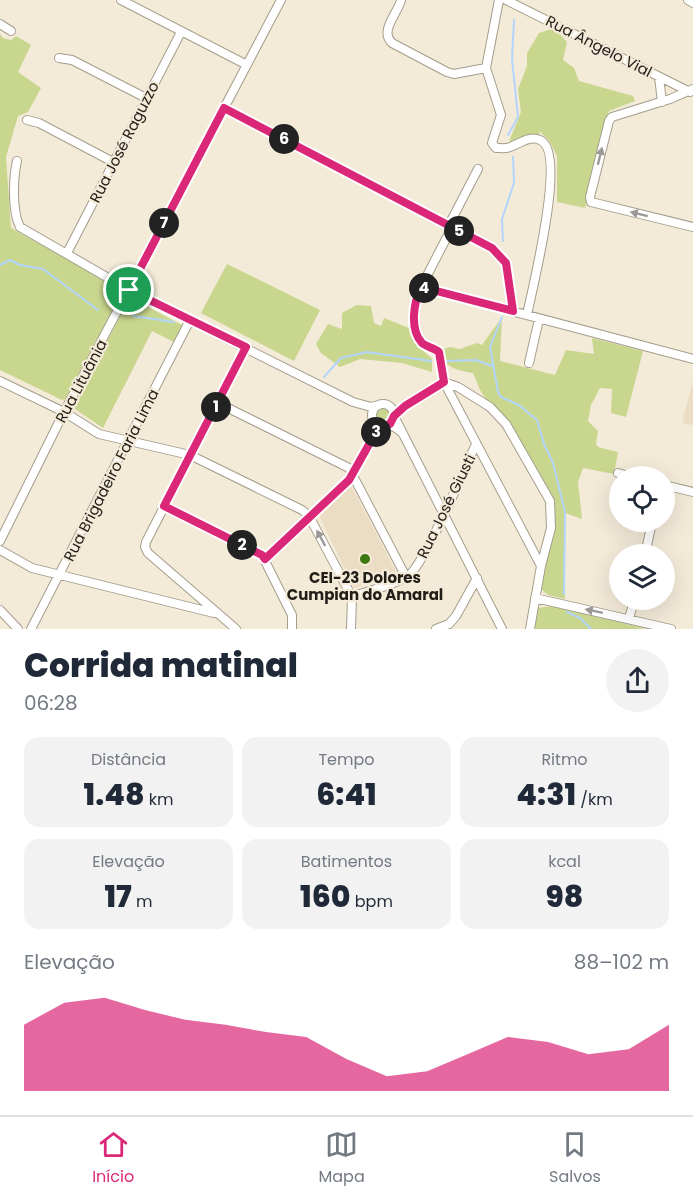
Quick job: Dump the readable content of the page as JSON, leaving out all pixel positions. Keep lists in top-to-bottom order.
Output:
{
  "streets": {
    "street": [
      "Rua Ângelo Vial",
      "Rua José Raguzzo",
      "Rua Lituânia",
      "Rua Brigadeiro Faria Lima",
      "Rua José Giusti"
    ]
  },
  "places": ["CEI-23 Dolores Cumpian do Amaral"],
  "page": {
    "pins": [
      "6",
      "7",
      "5",
      "4",
      "1",
      "3",
      "2"
    ],
    "heading": ["Corrida matinal", "06:28"],
    "stats": [
      ["Distância", "1.48 km"],
      ["Tempo", "6:41"],
      ["Ritmo", "4:31 /km"],
      ["Elevação", "17 m"],
      ["Batimentos", "160 bpm"],
      ["kcal", "98"]
    ],
    "chart": ["Elevação", "88–102 m"],
    "tabs": ["Início", "Mapa", "Salvos"]
  }
}
